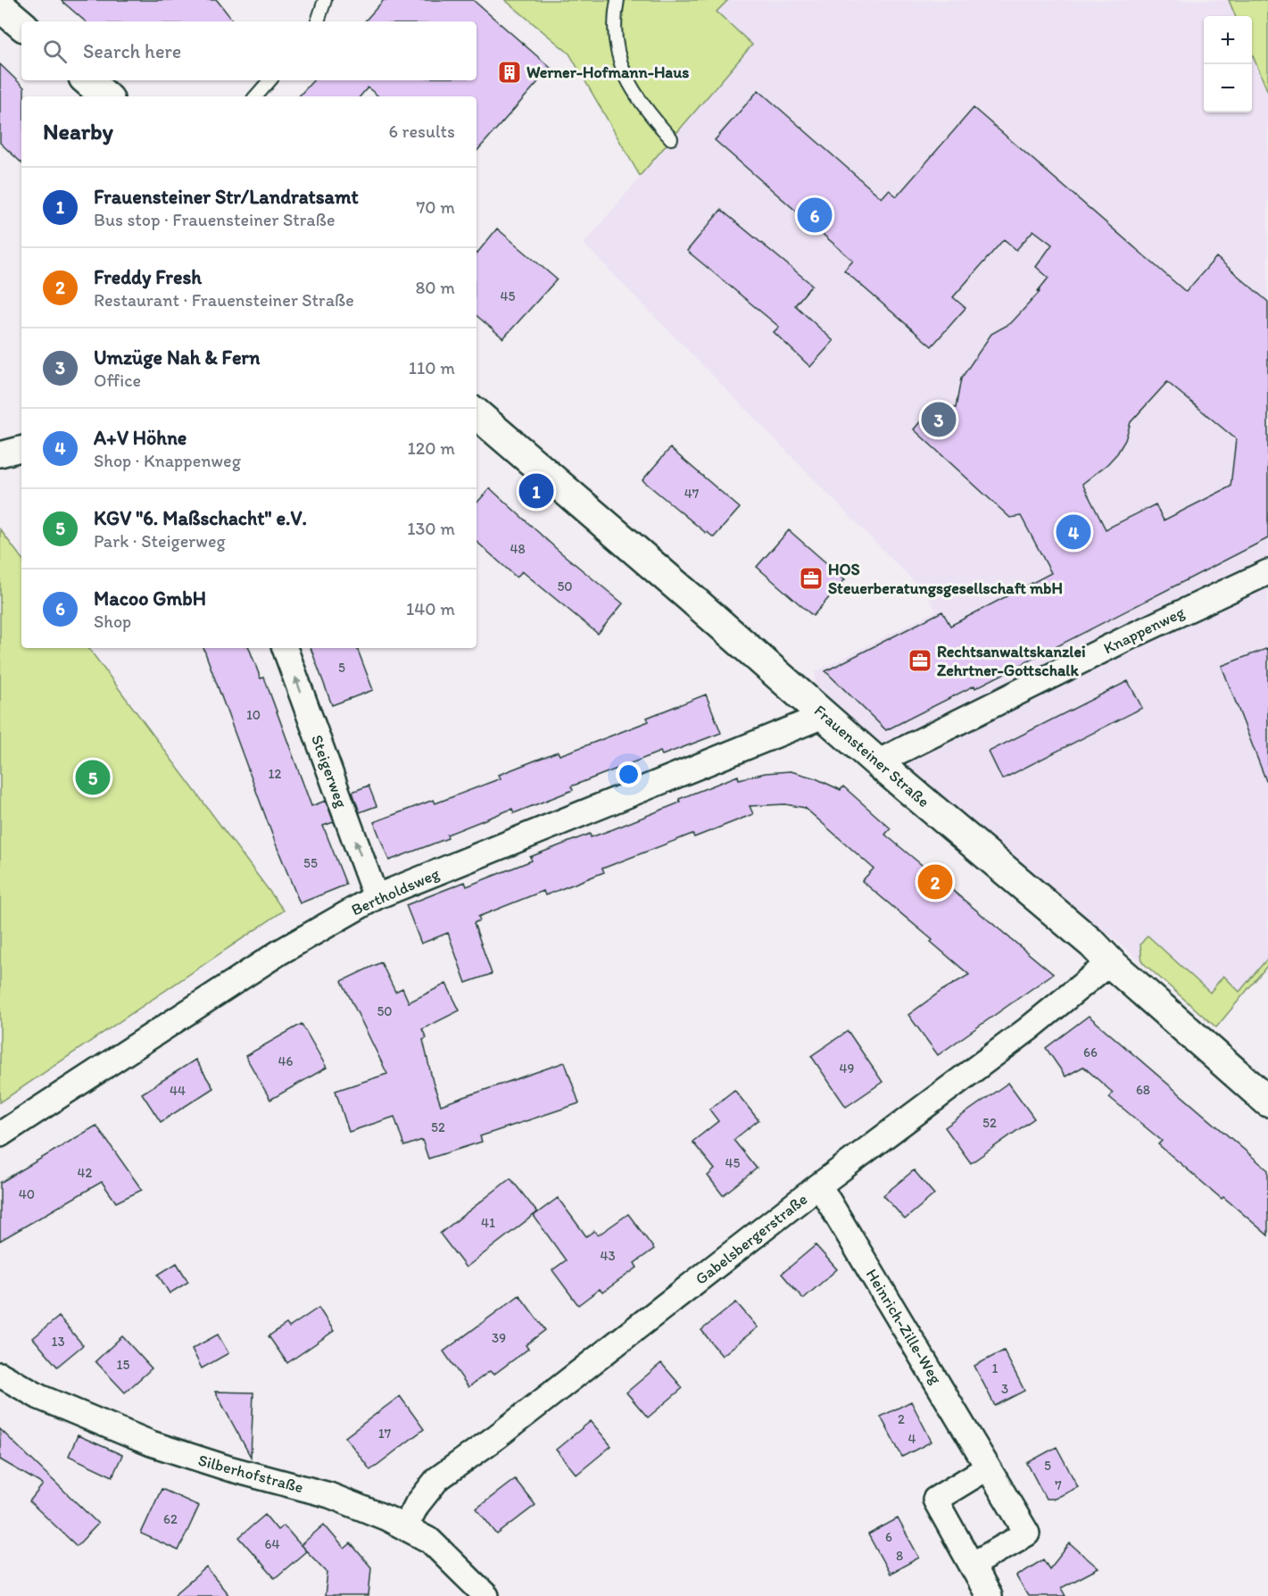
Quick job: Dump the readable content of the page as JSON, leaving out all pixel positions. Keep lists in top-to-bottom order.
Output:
{
  "streets": {
    "main road": ["Frauensteiner Straße"],
    "street": [
      "Knappenweg",
      "Steigerweg",
      "Bertholdsweg",
      "Gabelsbergerstraße",
      "Heinrich-Zille-Weg",
      "Silberhofstraße"
    ]
  },
  "crossings": [
    ["Knappenweg", "Frauensteiner Straße"],
    ["Frauensteiner Straße", "Bertholdsweg"],
    ["Frauensteiner Straße", "Gabelsbergerstraße"],
    ["Steigerweg", "Bertholdsweg"],
    ["Gabelsbergerstraße", "Heinrich-Zille-Weg"],
    ["Gabelsbergerstraße", "Silberhofstraße"]
  ],
  "one_way": ["Steigerweg"],
  "places": {
    "building": ["Werner-Hofmann-Haus"],
    "office": ["HOS Steuerberatungsgesellschaft mbH", "Rechtsanwaltskanzlei Zehrtner-Gottschalk"]
  },
  "house_numbers": [
    "45",
    "47",
    "48",
    "50",
    "5",
    "10",
    "12",
    "55",
    "50",
    "66",
    "46",
    "49",
    "68",
    "44",
    "52",
    "52",
    "45",
    "42",
    "40",
    "41",
    "43",
    "39",
    "13",
    "15",
    "1",
    "3",
    "2",
    "17",
    "4",
    "5",
    "7",
    "62",
    "6",
    "64",
    "8"
  ],
  "page": {
    "map_buttons": ["+", "−"],
    "search": "Search here",
    "heading": ["Nearby", "6 results"],
    "list": [
      {
        "mark": "1",
        "name": "Frauensteiner Str/Landratsamt",
        "note": "Bus stop · Frauensteiner Straße",
        "value": "70 m"
      },
      {
        "mark": "2",
        "name": "Freddy Fresh",
        "note": "Restaurant · Frauensteiner Straße",
        "value": "80 m"
      },
      {
        "mark": "3",
        "name": "Umzüge Nah & Fern",
        "note": "Office",
        "value": "110 m"
      },
      {
        "mark": "4",
        "name": "A+V Höhne",
        "note": "Shop · Knappenweg",
        "value": "120 m"
      },
      {
        "mark": "5",
        "name": "KGV \"6. Maßschacht\" e.V.",
        "note": "Park · Steigerweg",
        "value": "130 m"
      },
      {
        "mark": "6",
        "name": "Macoo GmbH",
        "note": "Shop",
        "value": "140 m"
      }
    ],
    "pins": [
      "6",
      "3",
      "1",
      "4",
      "5",
      "2"
    ]
  }
}
